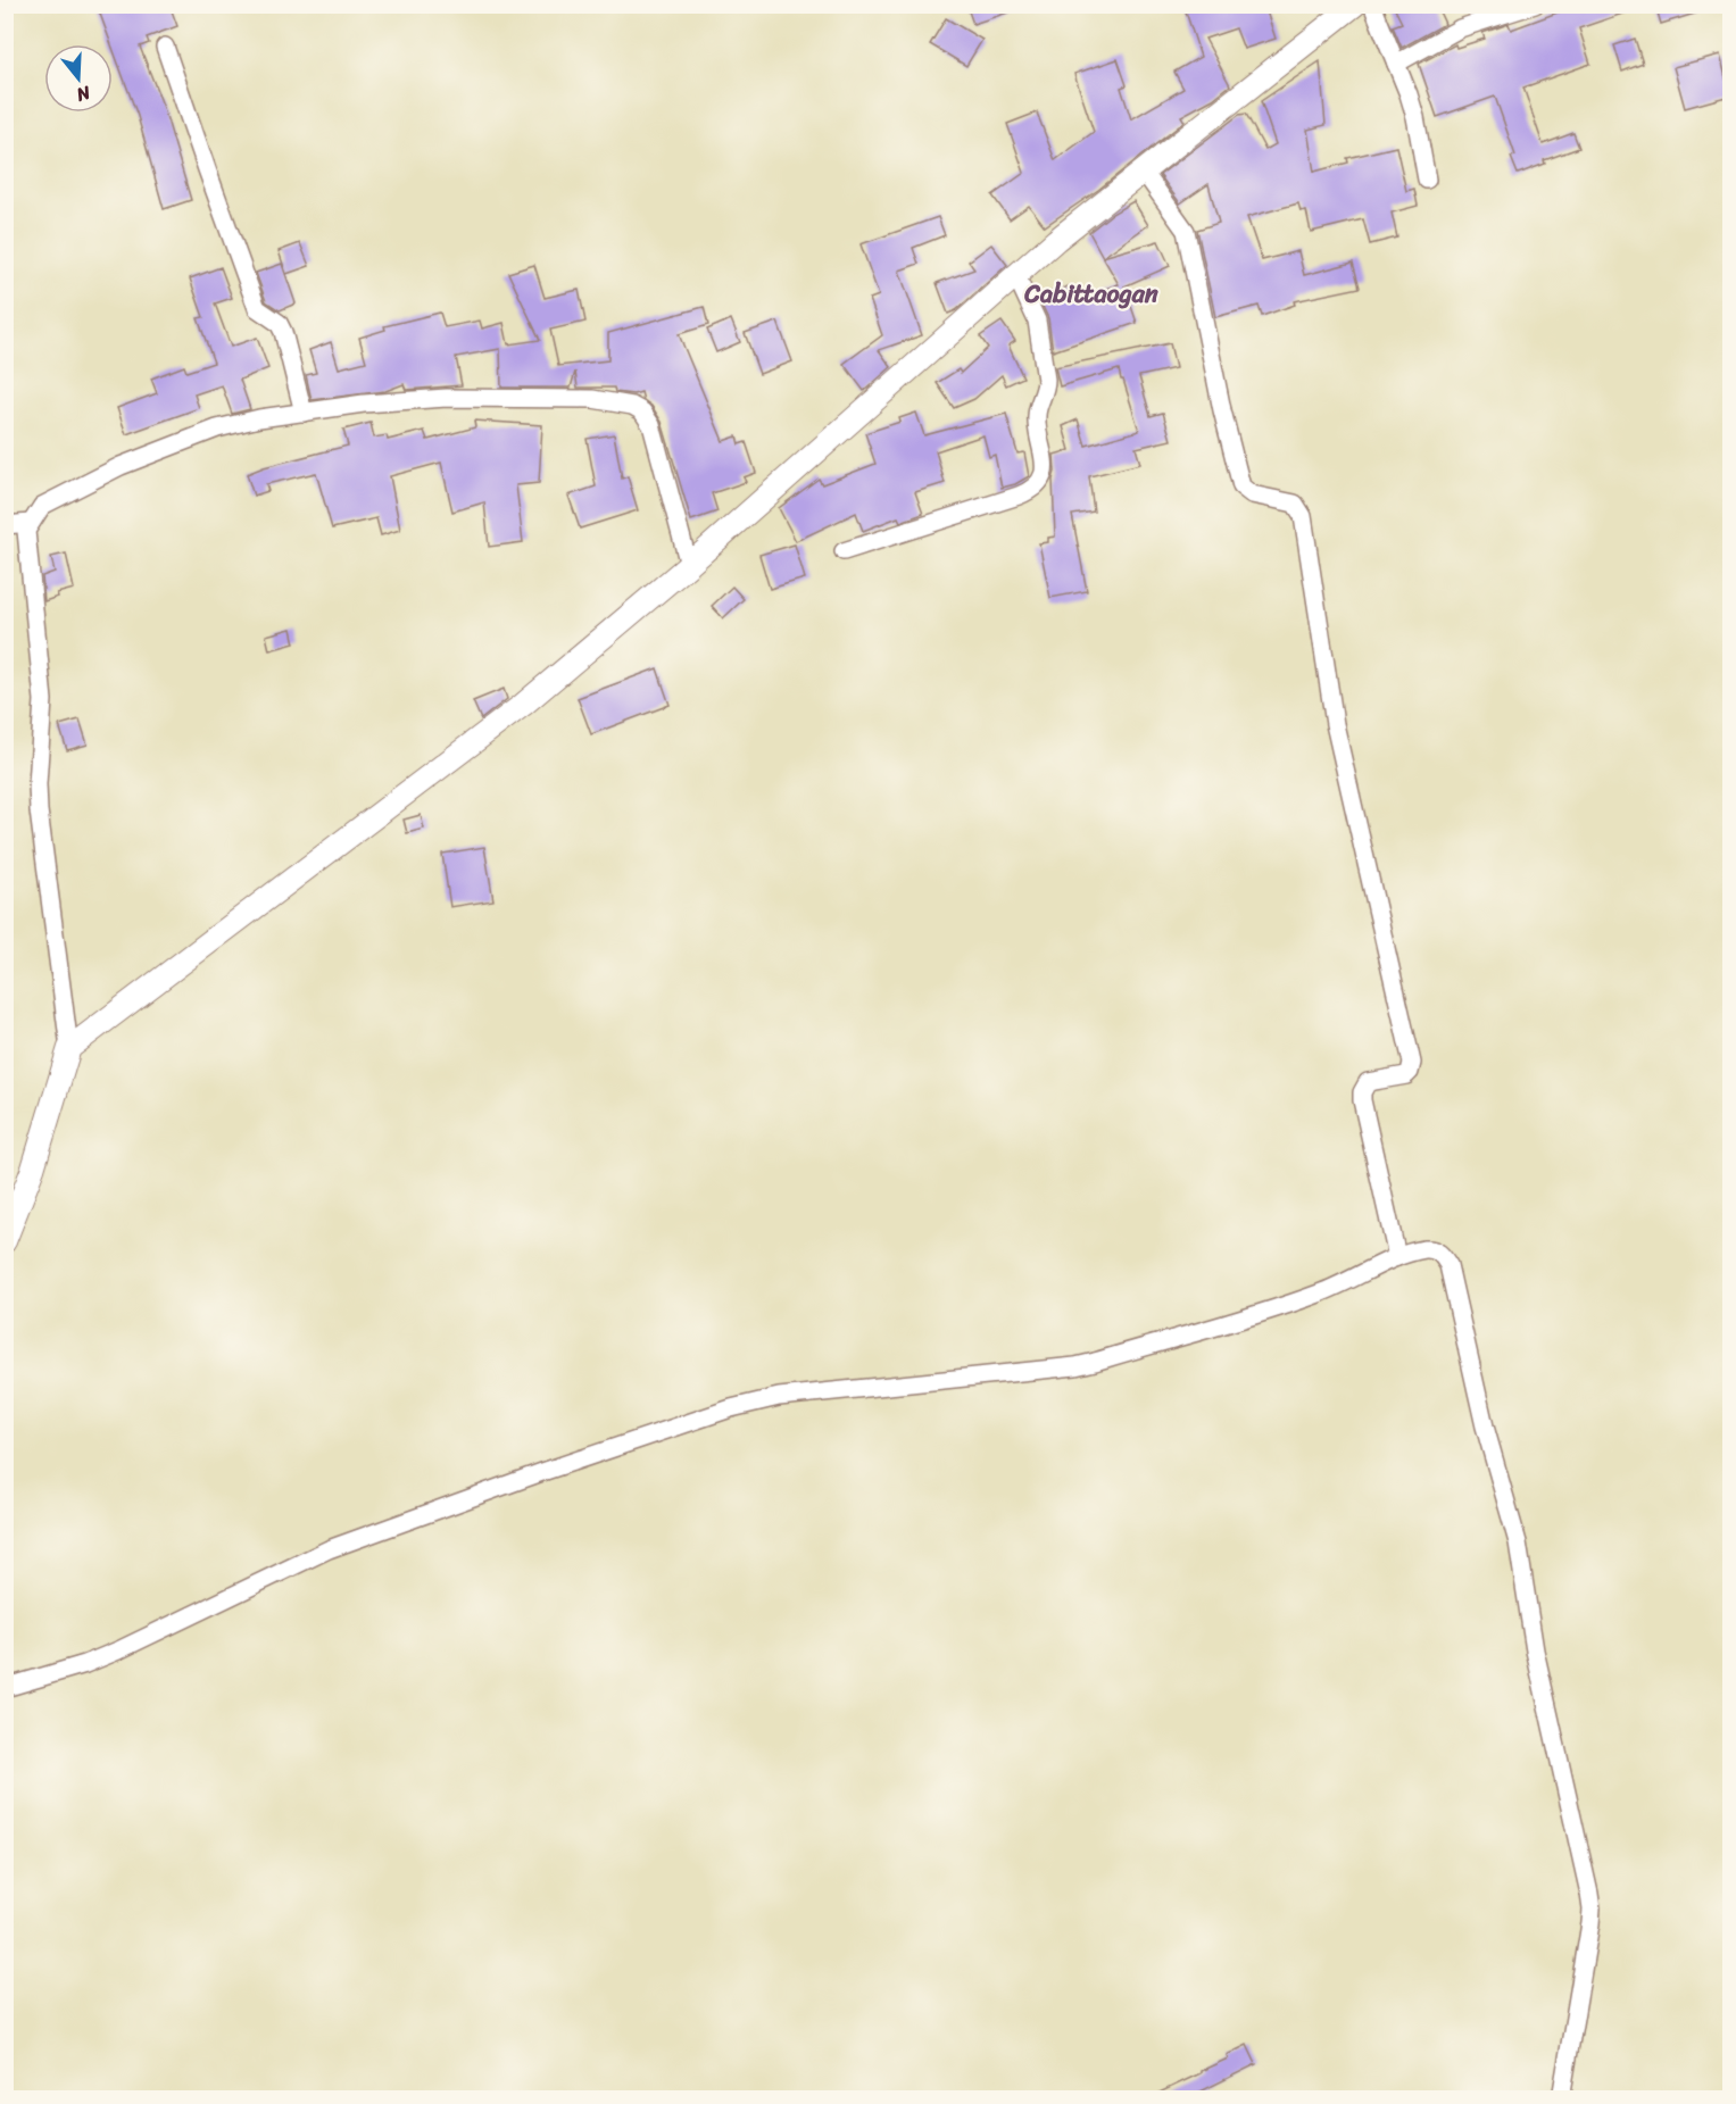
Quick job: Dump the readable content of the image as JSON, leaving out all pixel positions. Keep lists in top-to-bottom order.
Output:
{
  "districts": ["Cabittaogan"],
  "north": "bottom"
}
